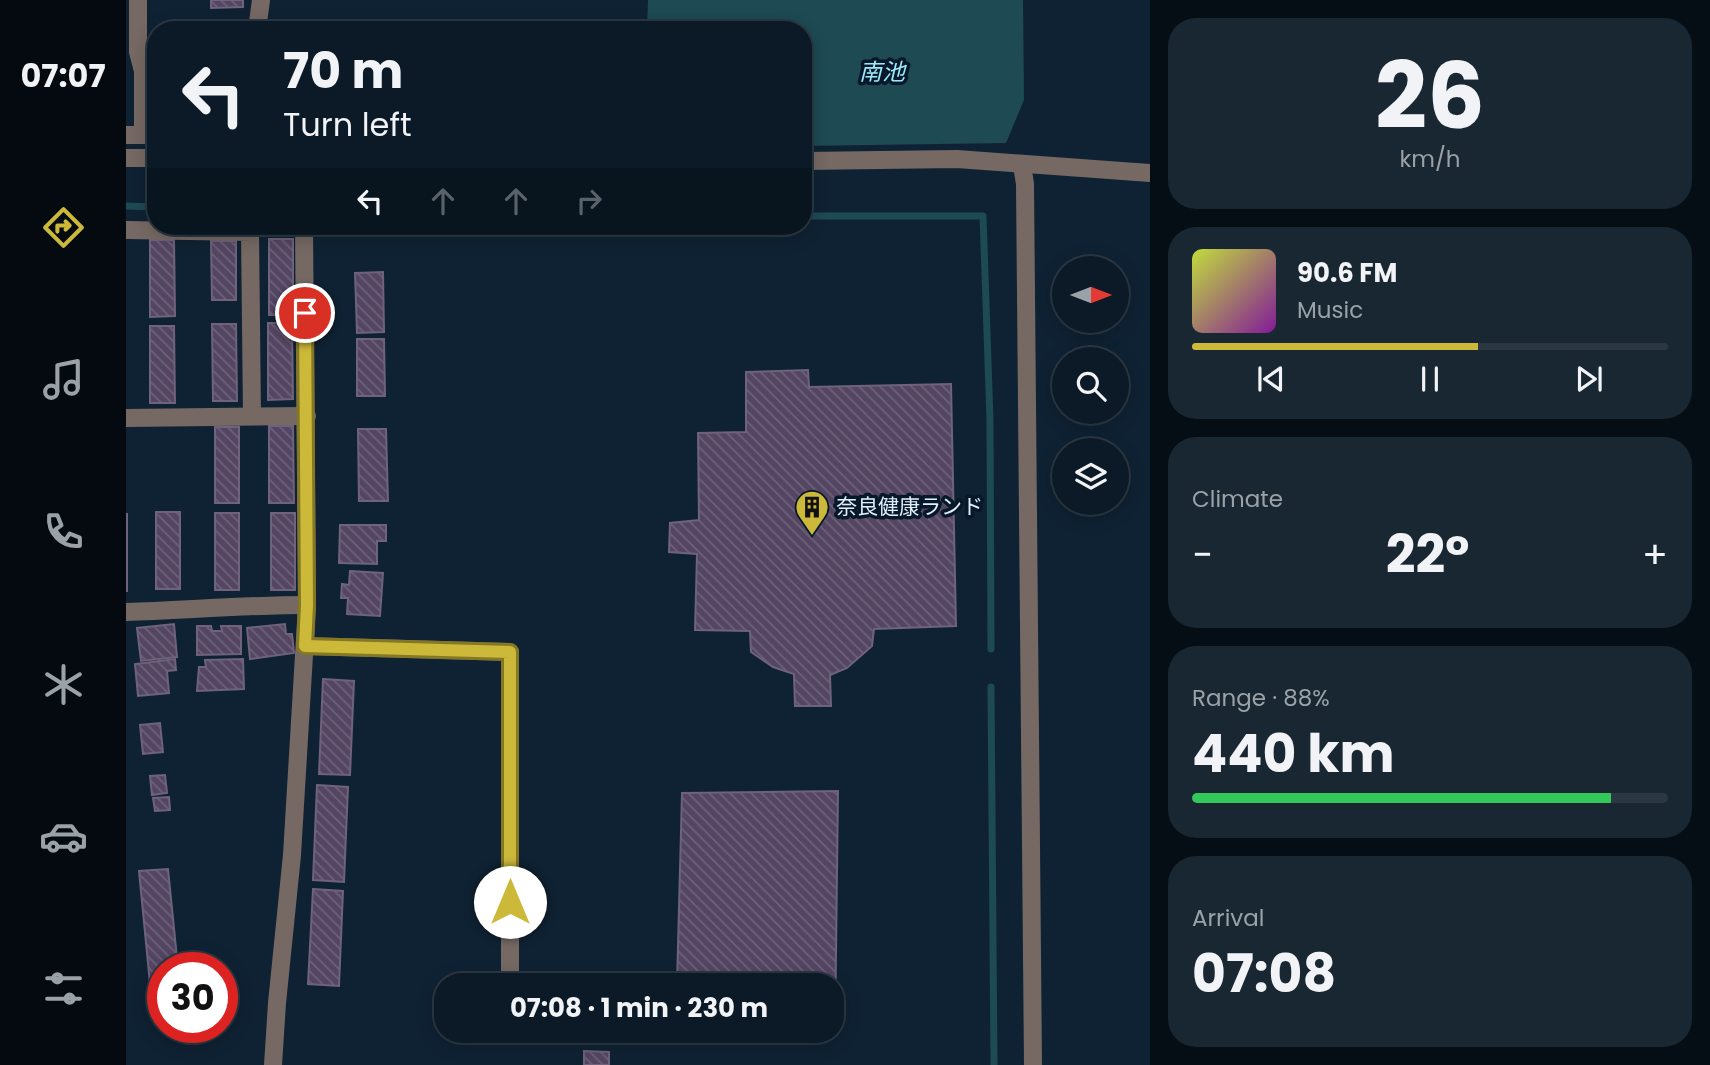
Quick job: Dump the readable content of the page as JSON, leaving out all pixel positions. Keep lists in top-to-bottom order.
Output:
{
  "water": ["南池"],
  "places": {
    "building": ["奈良健康ランド"]
  },
  "north": "right",
  "page": {
    "tabs": "07:07",
    "tile": [
      ["26", "km/h"],
      "Climate",
      ["Range · 88%", "440 km"],
      ["Arrival", "07:08"]
    ],
    "turn": ["70 m", "Turn left"],
    "song": ["90.6 FM", "Music"],
    "heat": ["−", "22°", "+"],
    "limit": "30",
    "trip": "07:08 · 1 min · 230 m"
  }
}
